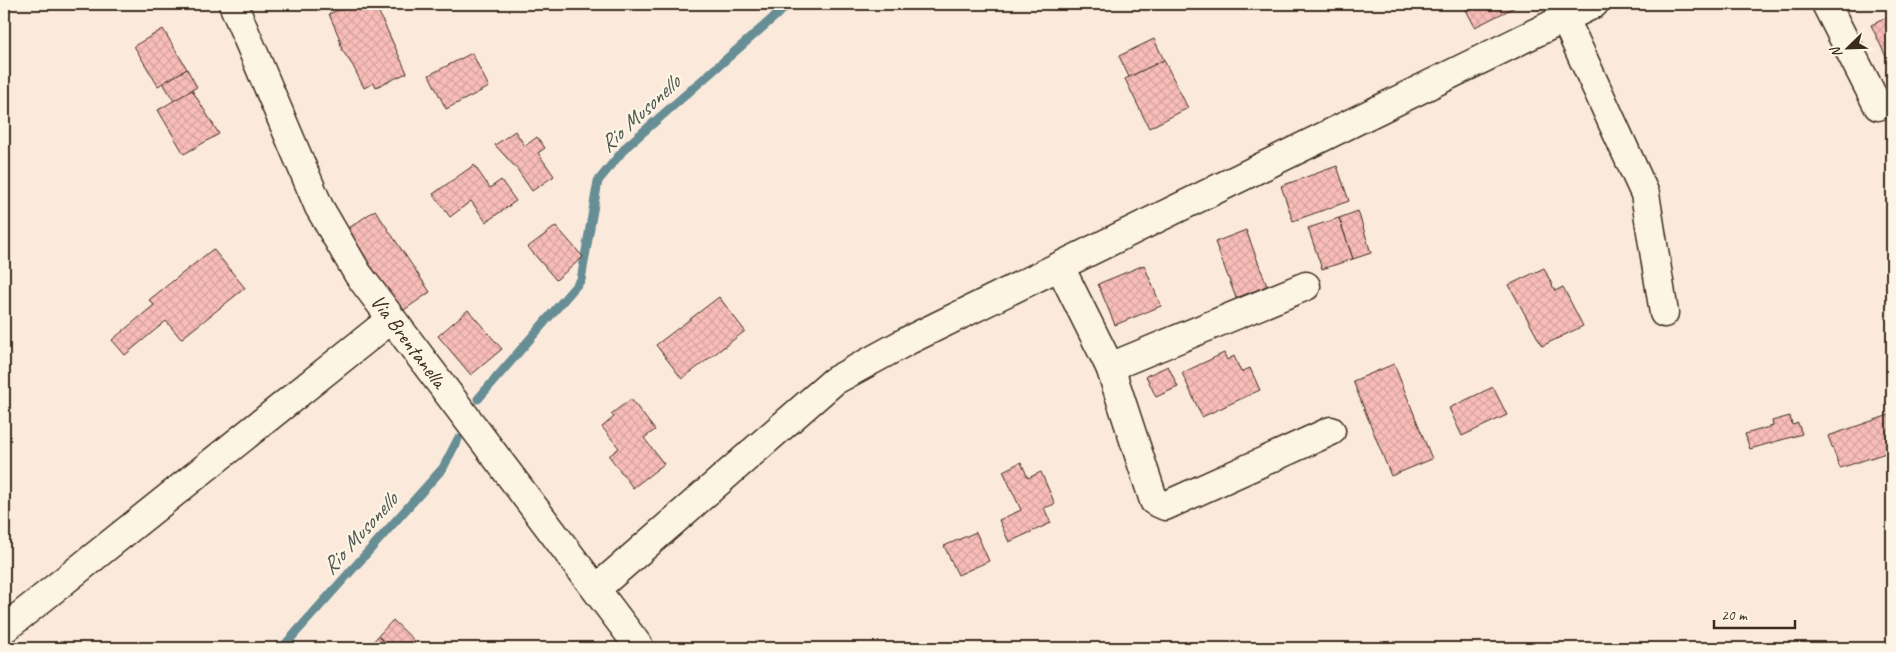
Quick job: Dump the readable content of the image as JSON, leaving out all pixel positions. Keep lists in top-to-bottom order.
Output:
{
  "streets": {
    "street": ["Via Brentanella"]
  },
  "water": ["Rio Musonello"],
  "scale_bar": "20 m",
  "north": "bottom left"
}
